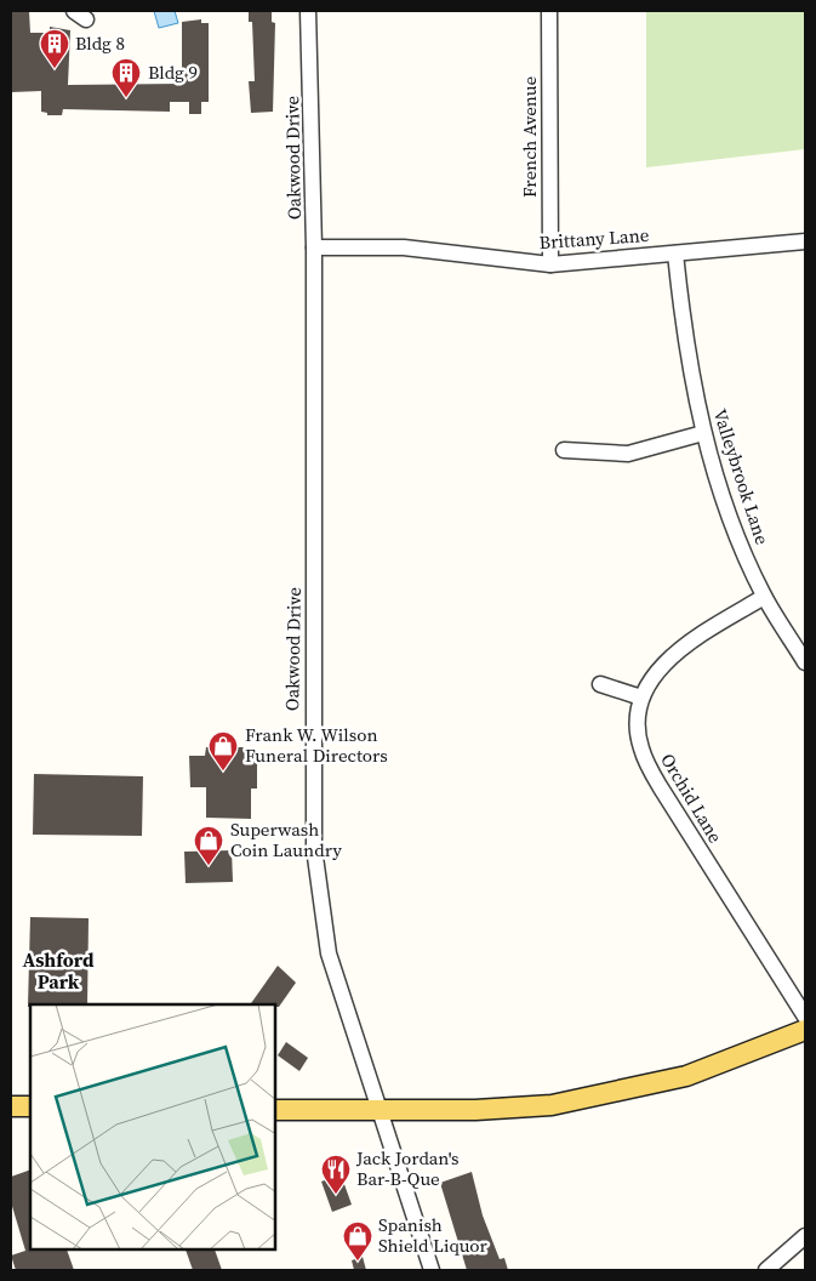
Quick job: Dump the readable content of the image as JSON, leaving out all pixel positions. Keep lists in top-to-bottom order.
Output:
{
  "streets": {
    "street": [
      "French Avenue",
      "Oakwood Drive",
      "Brittany Lane",
      "Valleybrook Lane",
      "Orchid Lane"
    ]
  },
  "crossings": [
    ["French Avenue", "Brittany Lane"],
    ["Oakwood Drive", "Brittany Lane"],
    ["Brittany Lane", "Valleybrook Lane"],
    ["Valleybrook Lane", "Orchid Lane"]
  ],
  "districts": ["Ashford Park"],
  "places": {
    "building": ["Bldg 8", "Bldg 9"],
    "shop": ["Frank W. Wilson Funeral Directors", "Superwash Coin Laundry", "Spanish Shield Liquor"],
    "restaurant": ["Jack Jordan's Bar-B-Que"]
  }
}
